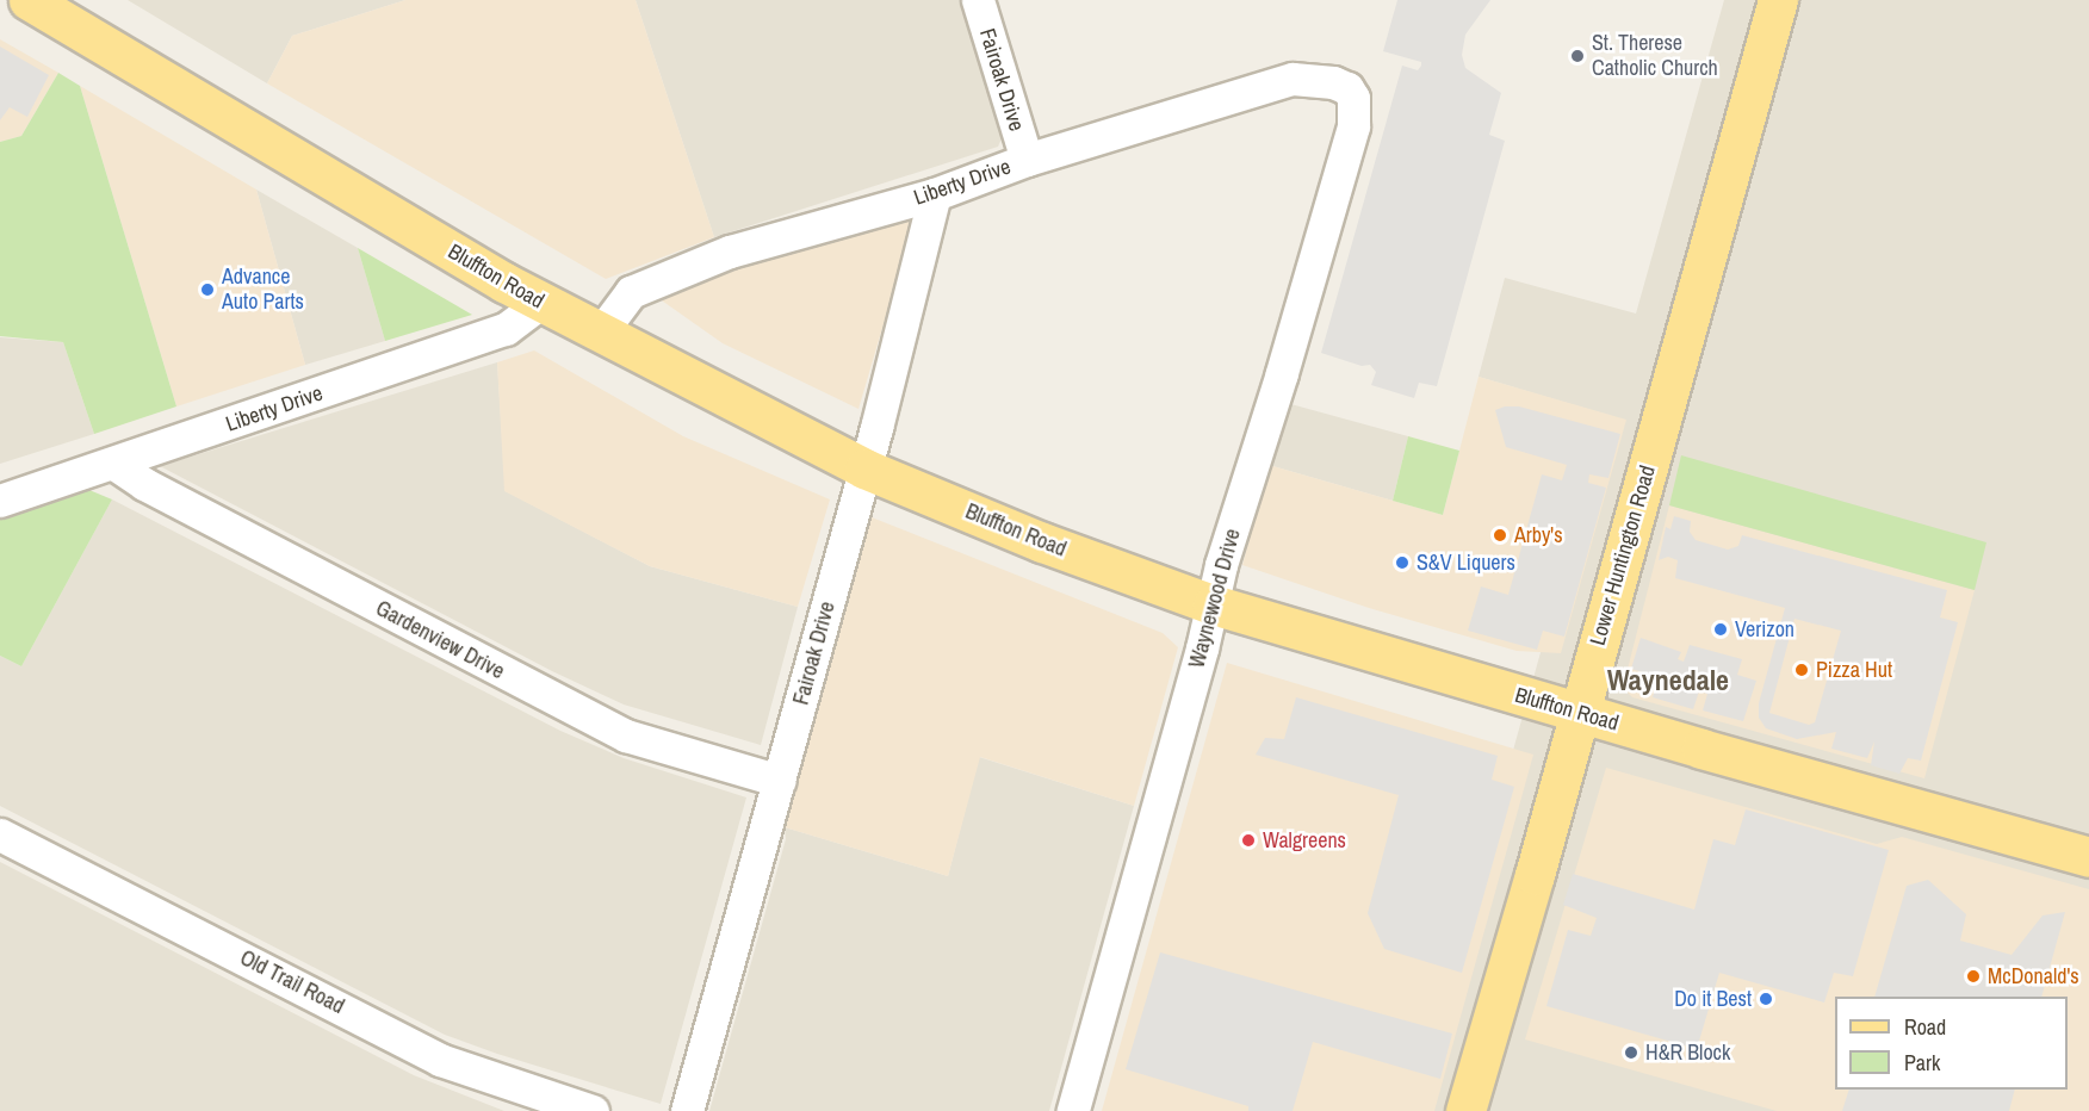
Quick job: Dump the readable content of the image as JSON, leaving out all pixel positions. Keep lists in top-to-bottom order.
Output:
{
  "streets": {
    "main road": ["Bluffton Road", "Lower Huntington Road"],
    "street": [
      "Fairoak Drive",
      "Liberty Drive",
      "Waynewood Drive",
      "Gardenview Drive",
      "Old Trail Road"
    ]
  },
  "crossings": [
    ["Fairoak Drive", "Liberty Drive"],
    ["Fairoak Drive", "Bluffton Road"],
    ["Fairoak Drive", "Gardenview Drive"],
    ["Liberty Drive", "Bluffton Road"],
    ["Liberty Drive", "Waynewood Drive"],
    ["Liberty Drive", "Gardenview Drive"],
    ["Bluffton Road", "Lower Huntington Road"],
    ["Bluffton Road", "Waynewood Drive"]
  ],
  "districts": ["Waynedale"],
  "places": [
    "St. Therese Catholic Church",
    "Advance Auto Parts",
    "Arby's",
    "S&V Liquers",
    "Verizon",
    "Pizza Hut",
    "Walgreens",
    "McDonald's",
    "Do it Best",
    "H&R Block"
  ],
  "legend": ["Road", "Park"]
}
